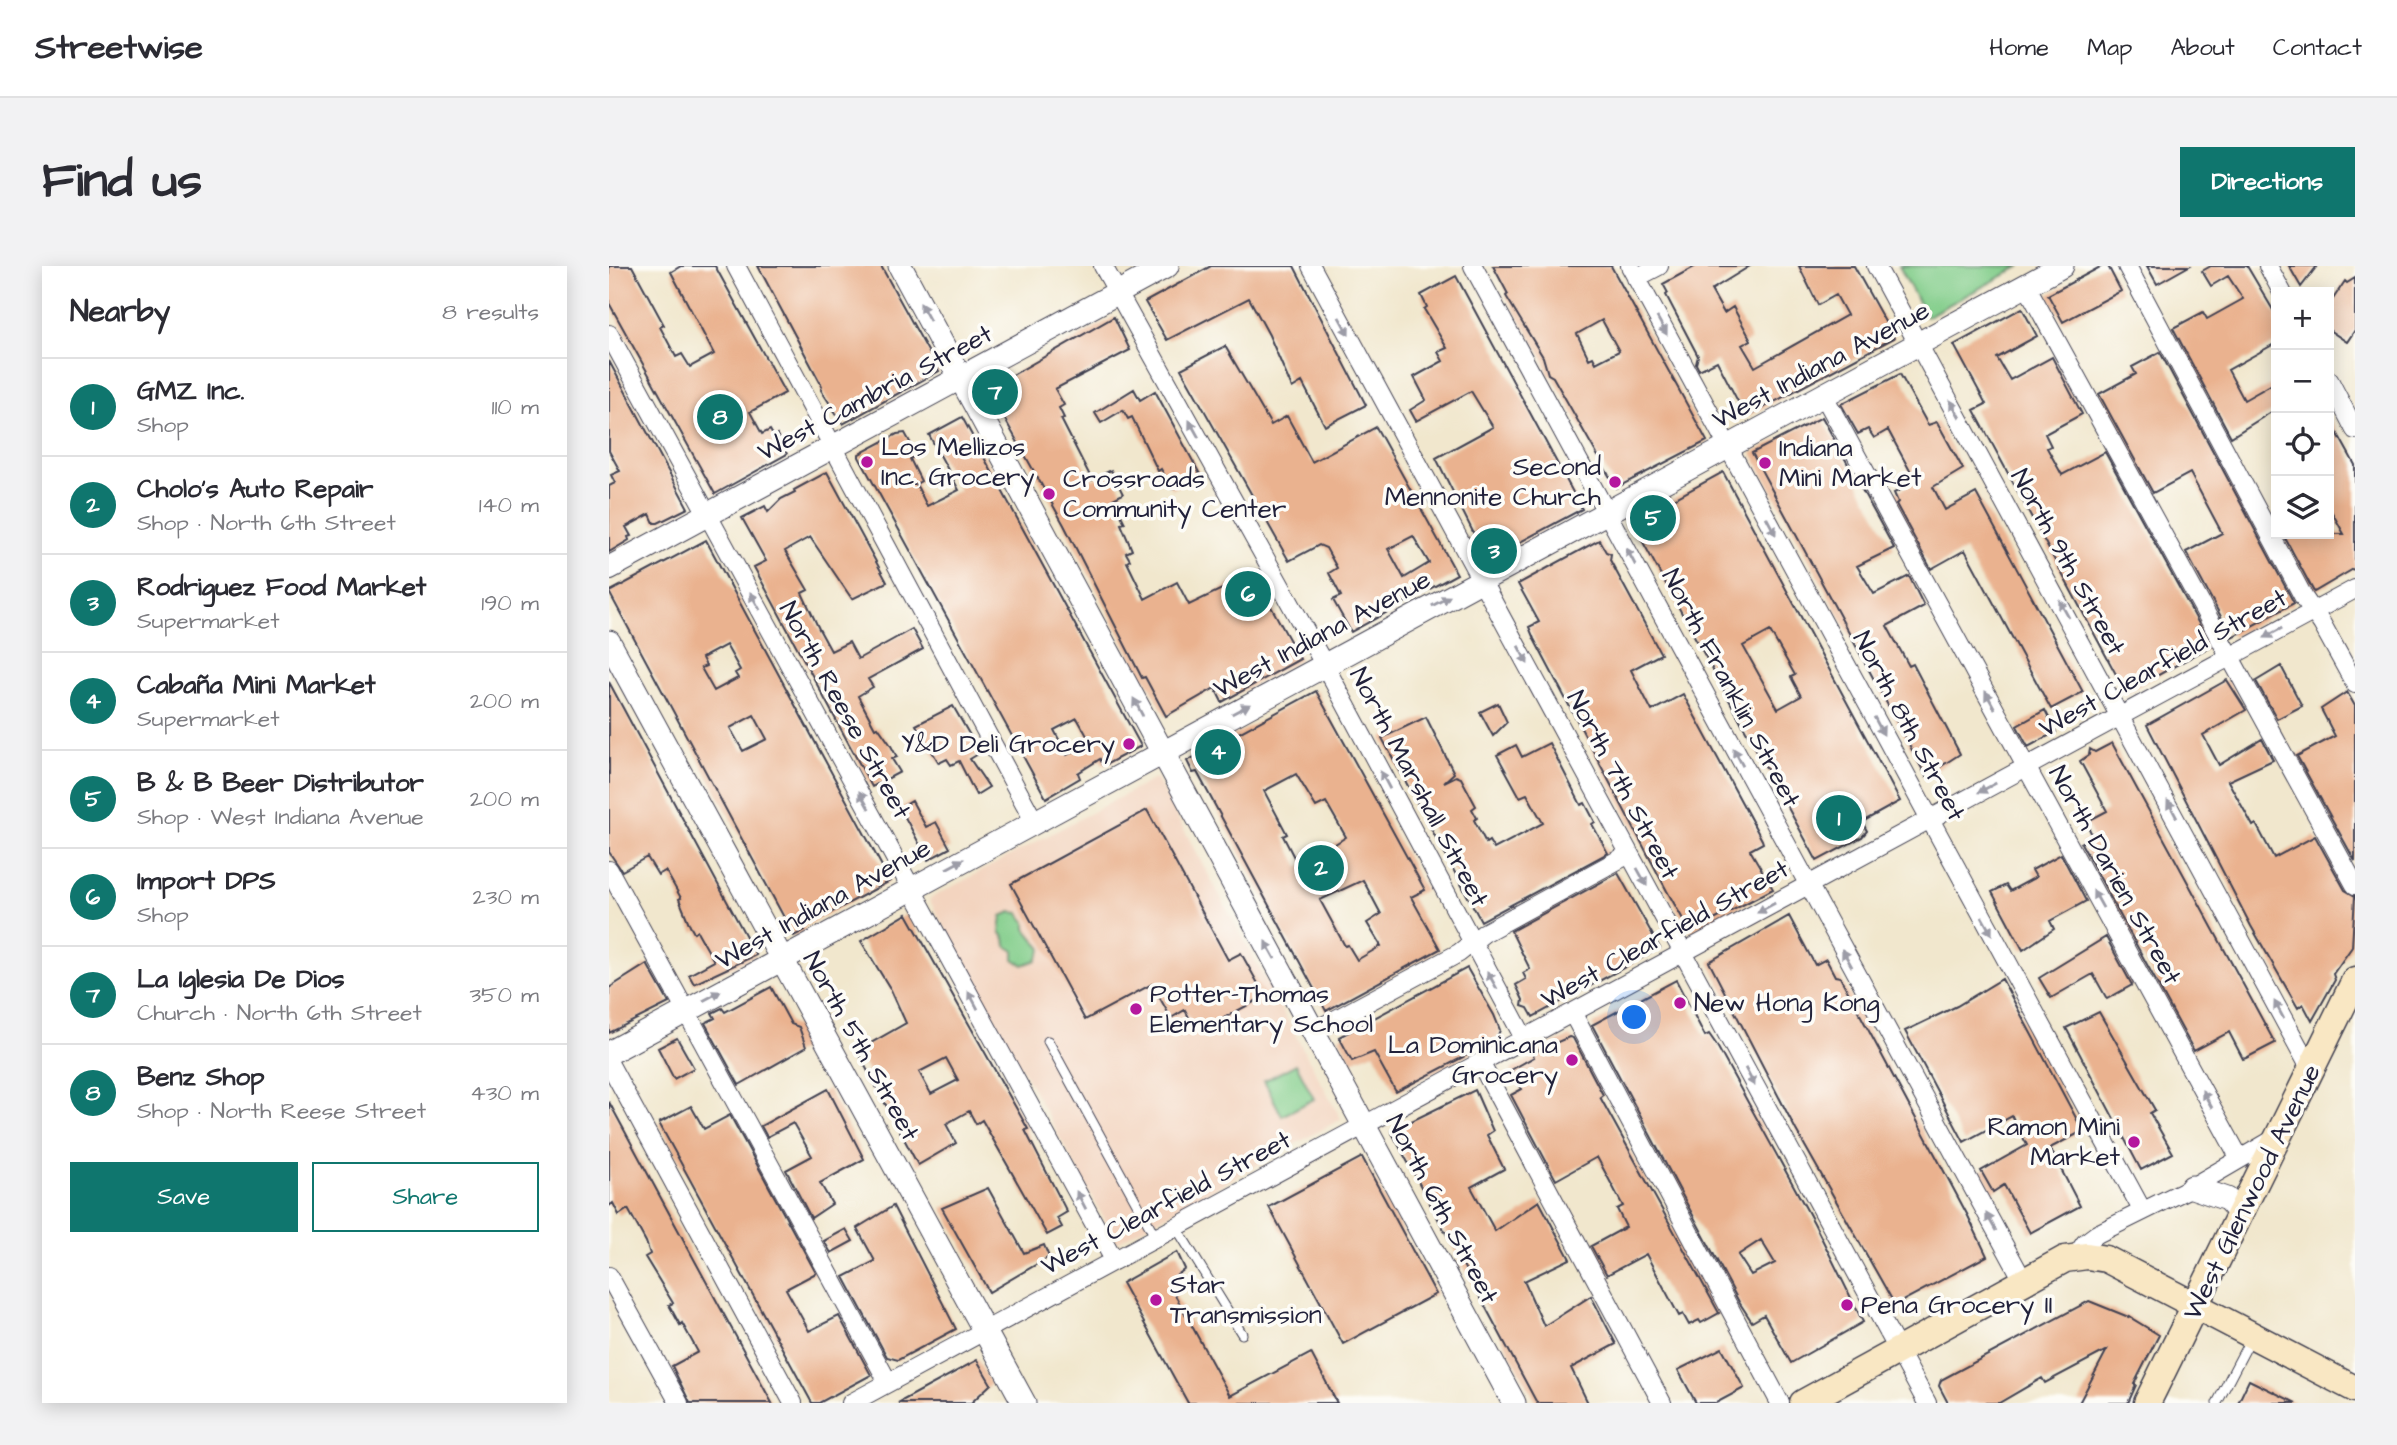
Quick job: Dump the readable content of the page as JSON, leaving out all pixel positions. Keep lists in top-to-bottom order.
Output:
{
  "streets": {
    "main road": ["West Glenwood Avenue"],
    "street": [
      "West Indiana Avenue",
      "West Cambria Street",
      "North 9th Street",
      "West Clearfield Street",
      "North Franklin Street",
      "North Reese Street",
      "North 8th Street",
      "North 7th Street",
      "North Marshall Street",
      "North Darien Street",
      "North 5th Street",
      "North 6th Street"
    ]
  },
  "crossings": [
    ["West Indiana Avenue", "North 9th Street"],
    ["West Indiana Avenue", "North Franklin Street"],
    ["West Indiana Avenue", "North Reese Street"],
    ["West Indiana Avenue", "North 8th Street"],
    ["West Indiana Avenue", "North 7th Street"],
    ["West Indiana Avenue", "North Marshall Street"],
    ["West Indiana Avenue", "North Darien Street"],
    ["West Indiana Avenue", "North 5th Street"],
    ["West Indiana Avenue", "North 6th Street"],
    ["West Cambria Street", "North Reese Street"],
    ["West Cambria Street", "North Marshall Street"],
    ["West Cambria Street", "North 6th Street"],
    ["North 9th Street", "West Clearfield Street"],
    ["North 9th Street", "West Glenwood Avenue"],
    ["West Clearfield Street", "North Franklin Street"],
    ["West Clearfield Street", "North Reese Street"],
    ["West Clearfield Street", "North 8th Street"],
    ["West Clearfield Street", "North 7th Street"],
    ["West Clearfield Street", "North Marshall Street"],
    ["West Clearfield Street", "North Darien Street"],
    ["West Clearfield Street", "North 5th Street"],
    ["West Clearfield Street", "North 6th Street"]
  ],
  "one_way": [
    "West Indiana Avenue",
    "North Franklin Street",
    "North 8th Street",
    "North Marshall Street",
    "North Darien Street"
  ],
  "places": [
    "Los Mellizos Inc. Grocery",
    "Indiana Mini Market",
    "Second Mennonite Church",
    "Crossroads Community Center",
    "Y&D Deli Grocery",
    "New Hong Kong",
    "Potter-Thomas Elementary School",
    "La Dominicana Grocery",
    "Ramon Mini Market",
    "Star Transmission",
    "Pena Grocery II"
  ],
  "page": {
    "header": "Streetwise",
    "nav": [
      "Home",
      "Map",
      "About",
      "Contact"
    ],
    "buttons": [
      "Directions",
      ["Save", "Share"]
    ],
    "title": "Find us",
    "heading": ["Nearby", "8 results"],
    "map_buttons": ["+", "−"],
    "list": [
      {
        "mark": "1",
        "name": "GMZ Inc.",
        "note": "Shop",
        "value": "110 m"
      },
      {
        "mark": "2",
        "name": "Cholo's Auto Repair",
        "note": "Shop · North 6th Street",
        "value": "140 m"
      },
      {
        "mark": "3",
        "name": "Rodriguez Food Market",
        "note": "Supermarket",
        "value": "190 m"
      },
      {
        "mark": "4",
        "name": "Cabaña Mini Market",
        "note": "Supermarket",
        "value": "200 m"
      },
      {
        "mark": "5",
        "name": "B & B Beer Distributor",
        "note": "Shop · West Indiana Avenue",
        "value": "200 m"
      },
      {
        "mark": "6",
        "name": "Import DPS",
        "note": "Shop",
        "value": "230 m"
      },
      {
        "mark": "7",
        "name": "La Iglesia De Dios",
        "note": "Church · North 6th Street",
        "value": "350 m"
      },
      {
        "mark": "8",
        "name": "Benz Shop",
        "note": "Shop · North Reese Street",
        "value": "430 m"
      }
    ],
    "pins": [
      "7",
      "8",
      "5",
      "3",
      "6",
      "4",
      "1",
      "2"
    ]
  }
}
